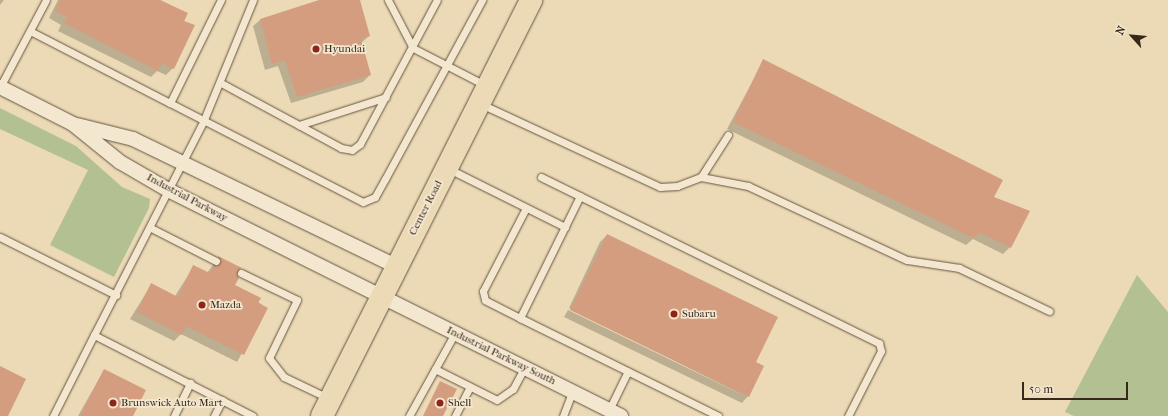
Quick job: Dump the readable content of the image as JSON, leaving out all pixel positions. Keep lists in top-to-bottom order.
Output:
{
  "streets": {
    "main road": ["Center Road"],
    "street": ["Industrial Parkway", "Industrial Parkway South"]
  },
  "crossings": [
    ["Industrial Parkway", "Center Road"],
    ["Industrial Parkway", "Industrial Parkway South"],
    ["Center Road", "Industrial Parkway South"]
  ],
  "places": [
    "Hyundai",
    "Mazda",
    "Subaru",
    "Brunswick Auto Mart",
    "Shell"
  ],
  "scale_bar": "50 m",
  "north": "top left"
}
